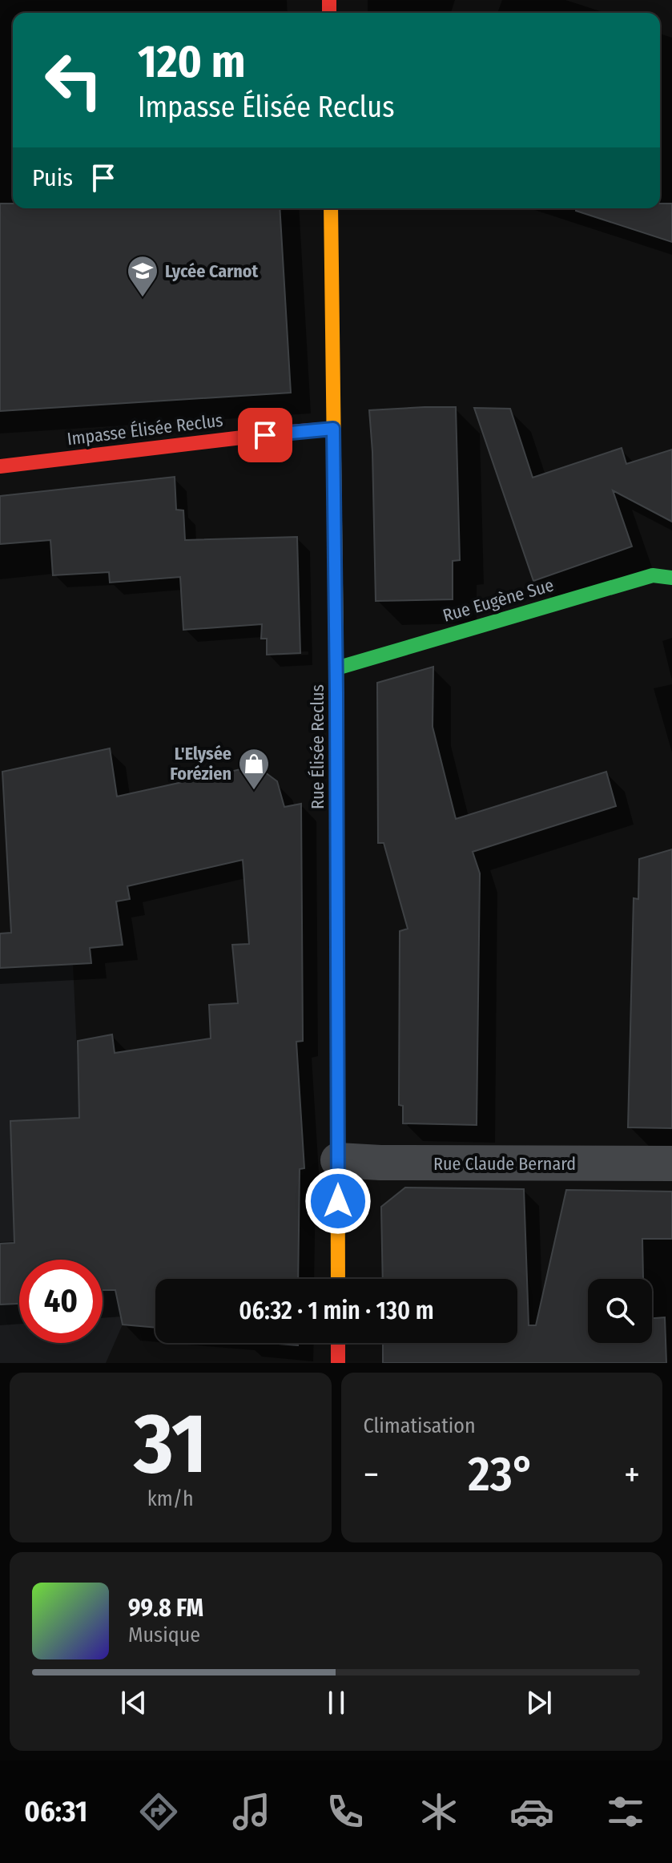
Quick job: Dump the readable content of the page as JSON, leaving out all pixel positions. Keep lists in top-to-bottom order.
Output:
{
  "streets": {
    "street": [
      "Impasse Élisée Reclus",
      "Rue Eugène Sue",
      "Rue Élisée Reclus",
      "Rue Claude Bernard"
    ]
  },
  "crossings": [
    ["Impasse Élisée Reclus", "Rue Élisée Reclus"],
    ["Rue Eugène Sue", "Rue Élisée Reclus"],
    ["Rue Élisée Reclus", "Rue Claude Bernard"]
  ],
  "places": {
    "school or university": ["Lycée Carnot"],
    "shop": ["L'Elysée Forézien"]
  },
  "page": {
    "turn": ["120 m", "Impasse Élisée Reclus"],
    "then": "Puis",
    "limit": "40",
    "trip": "06:32 · 1 min · 130 m",
    "tile": [
      ["31", "km/h"],
      "Climatisation"
    ],
    "heat": ["−", "23°", "+"],
    "song": ["99.8 FM", "Musique"],
    "tabs": "06:31"
  }
}
